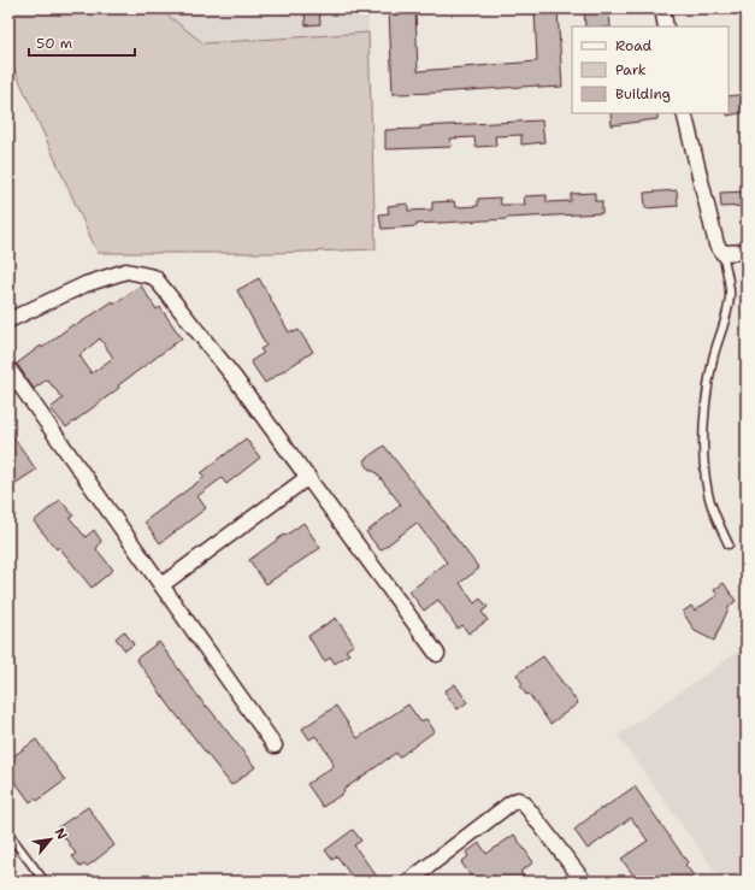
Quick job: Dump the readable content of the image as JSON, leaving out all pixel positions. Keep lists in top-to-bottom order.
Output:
{
  "legend": ["Road", "Park", "Building"],
  "scale_bar": "50 m",
  "north": "top right"
}
